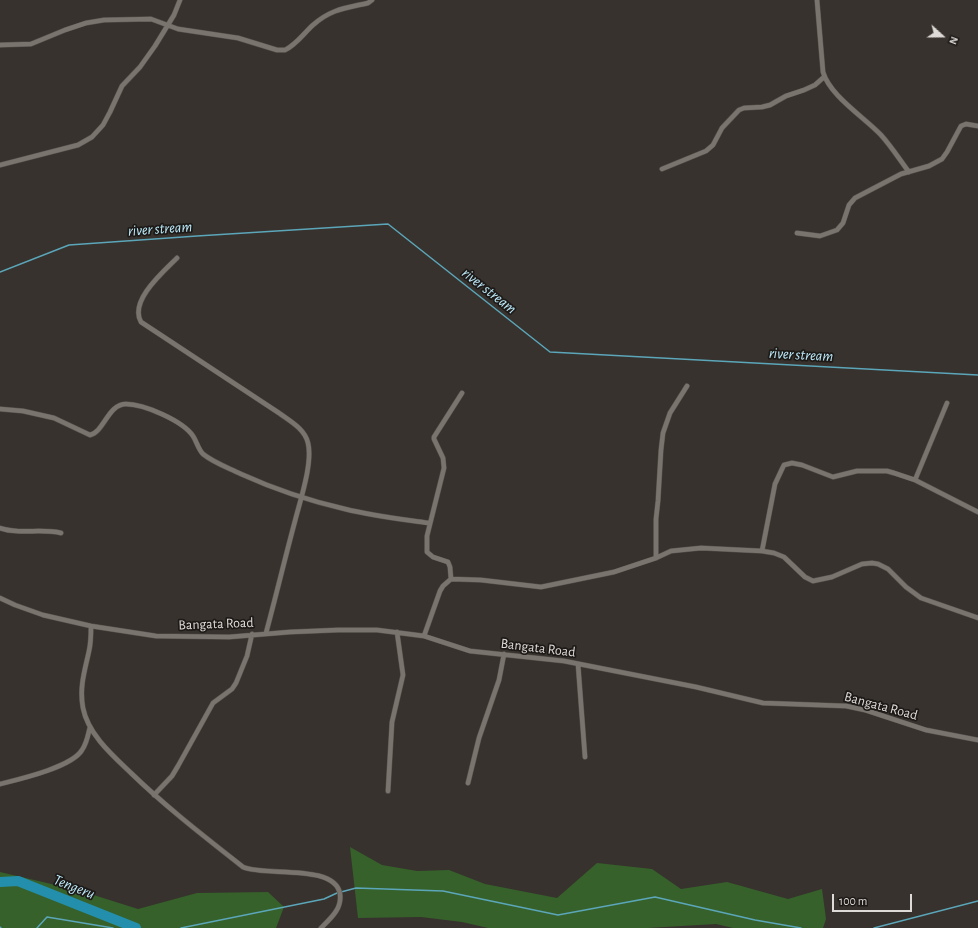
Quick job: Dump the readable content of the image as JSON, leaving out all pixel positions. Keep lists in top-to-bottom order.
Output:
{
  "streets": {
    "street": ["Bangata Road"]
  },
  "water": ["river stream", "Tengeru"],
  "scale_bar": "100 m",
  "north": "right"
}
